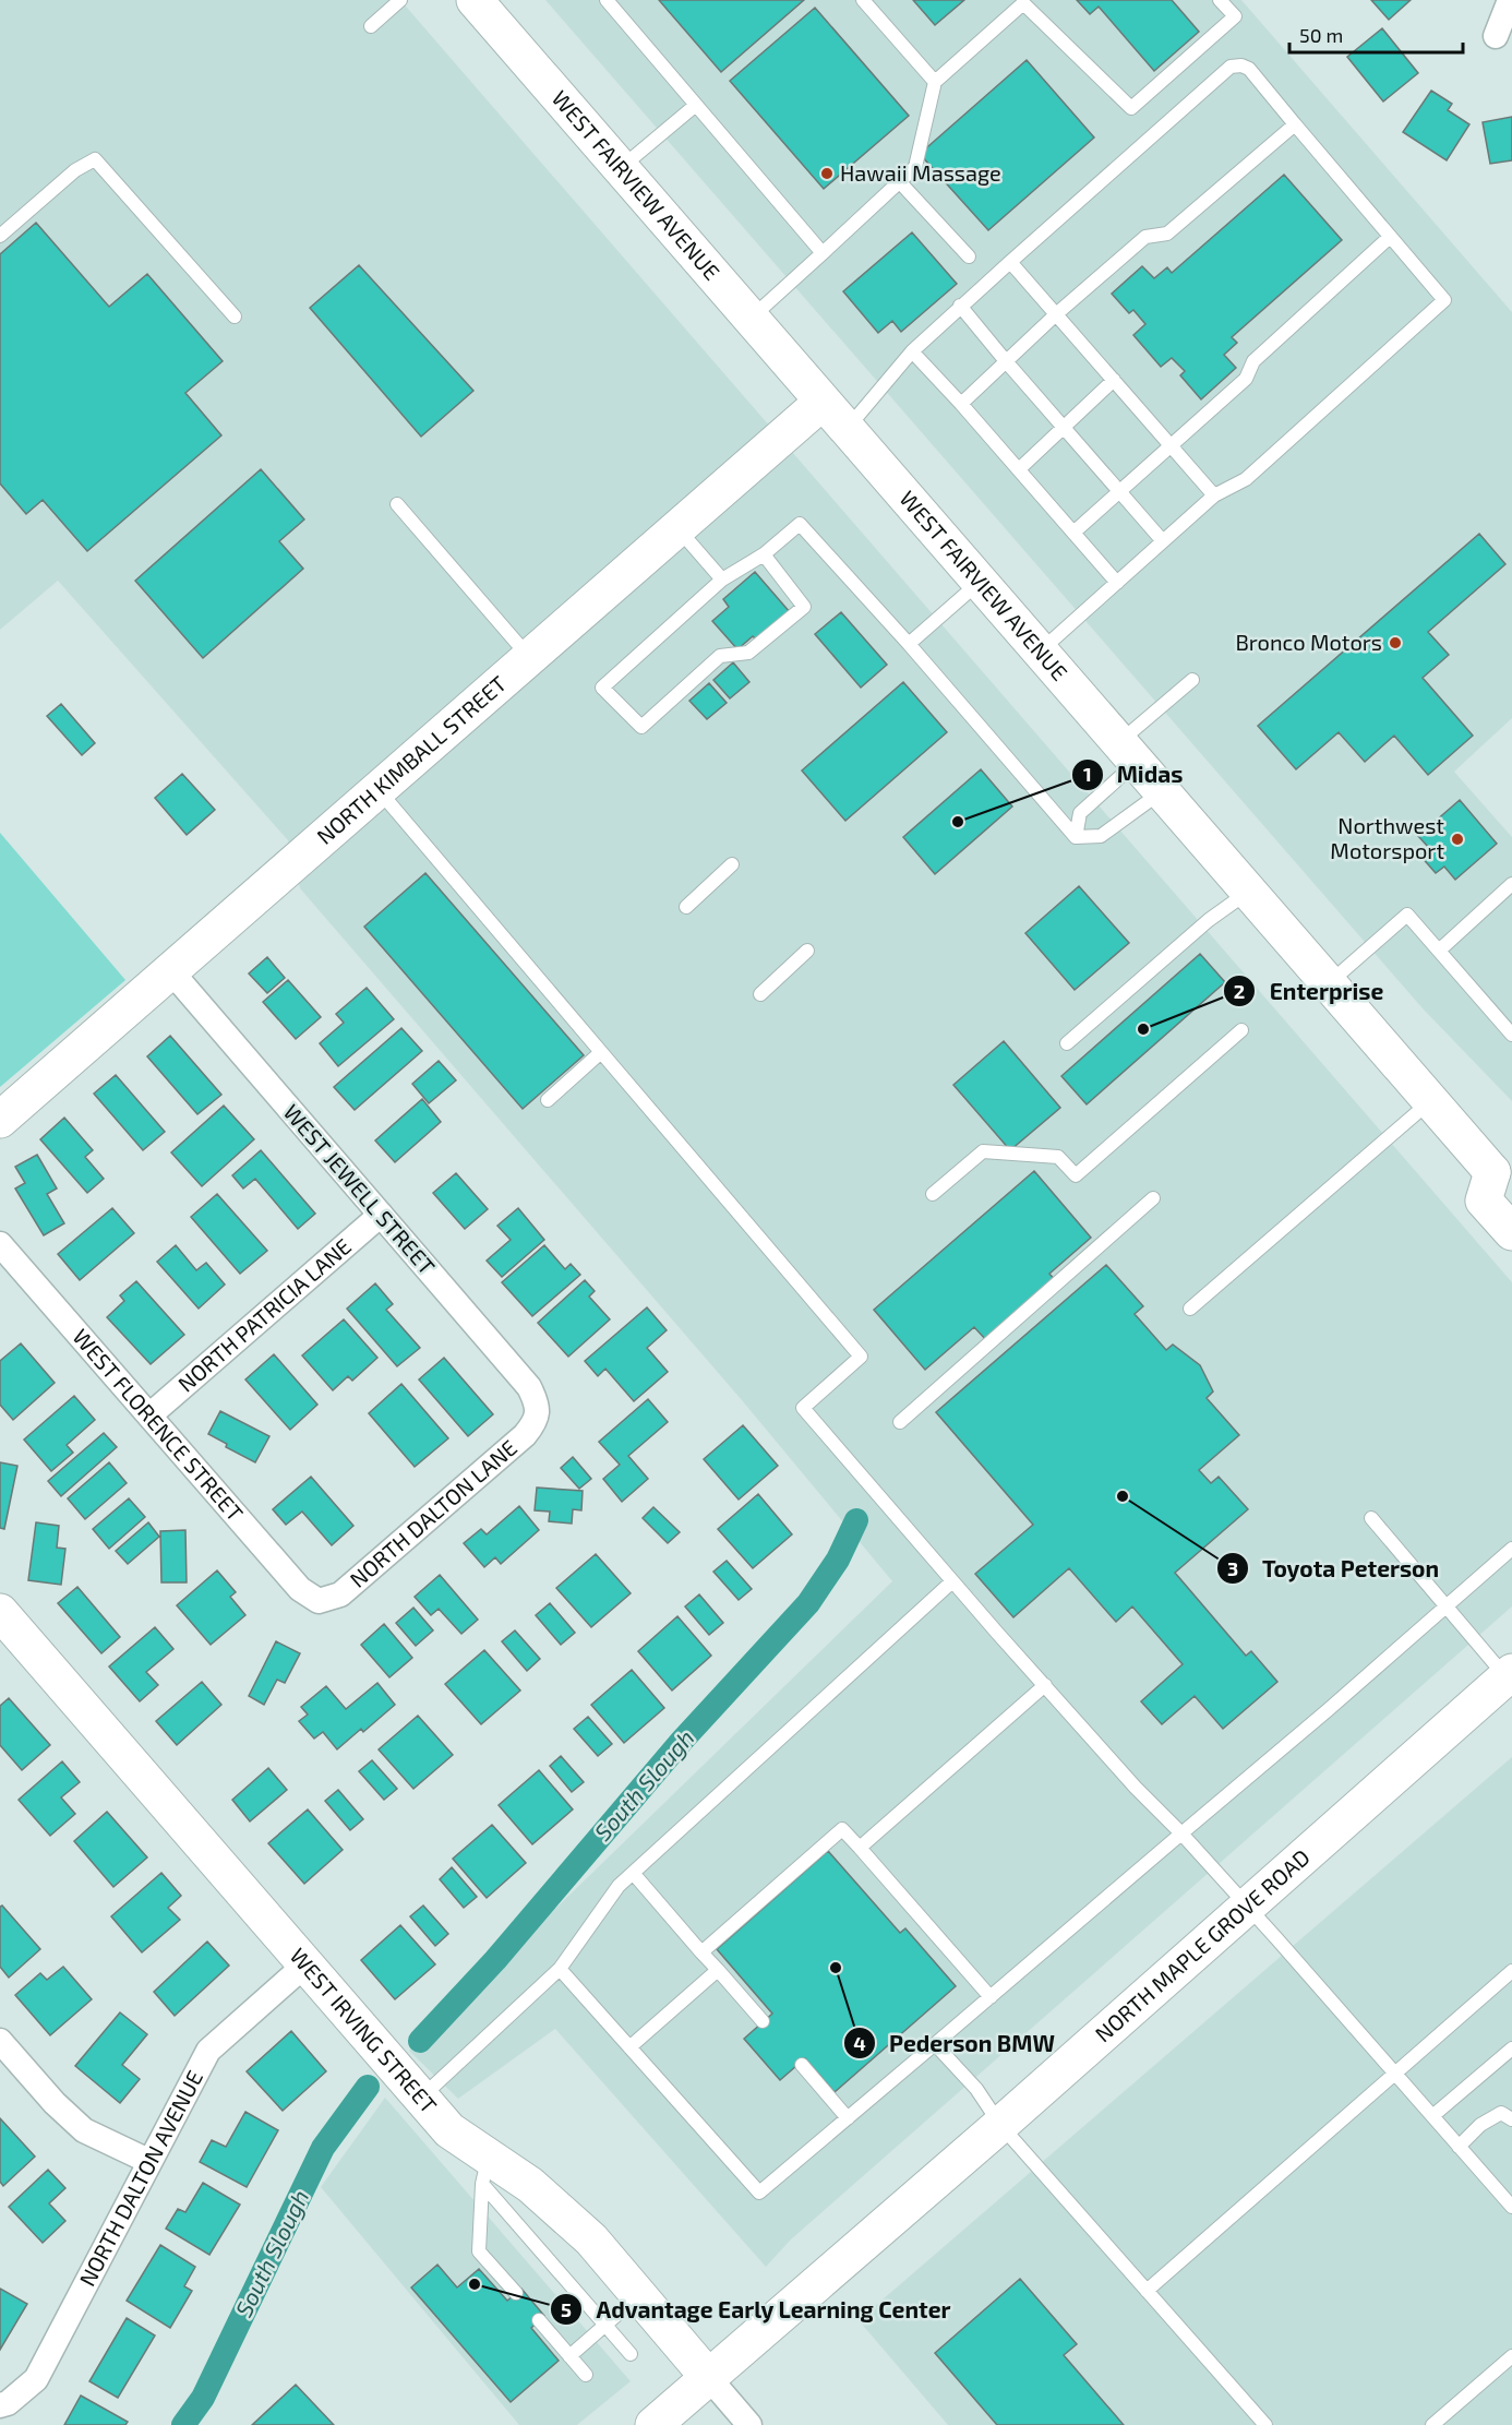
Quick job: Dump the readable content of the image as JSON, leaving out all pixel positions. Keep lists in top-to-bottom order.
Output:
{
  "streets": {
    "main road": [
      "WEST FAIRVIEW AVENUE",
      "NORTH KIMBALL STREET",
      "NORTH MAPLE GROVE ROAD",
      "WEST IRVING STREET"
    ],
    "street": [
      "WEST JEWELL STREET",
      "NORTH PATRICIA LANE",
      "WEST FLORENCE STREET",
      "NORTH DALTON LANE",
      "NORTH DALTON AVENUE"
    ]
  },
  "crossings": [
    ["WEST FAIRVIEW AVENUE", "NORTH KIMBALL STREET"],
    ["NORTH KIMBALL STREET", "WEST JEWELL STREET"],
    ["WEST JEWELL STREET", "NORTH PATRICIA LANE"],
    ["WEST JEWELL STREET", "NORTH DALTON LANE"],
    ["NORTH PATRICIA LANE", "WEST FLORENCE STREET"],
    ["WEST FLORENCE STREET", "NORTH DALTON LANE"],
    ["NORTH MAPLE GROVE ROAD", "WEST IRVING STREET"],
    ["WEST IRVING STREET", "NORTH DALTON AVENUE"]
  ],
  "water": ["South Slough"],
  "places": [
    "Hawaii Massage",
    "Bronco Motors",
    "Midas",
    "Northwest Motorsport",
    "Enterprise",
    "Toyota Peterson",
    "Pederson BMW",
    "Advantage Early Learning Center"
  ],
  "scale_bar": "50 m"
}
